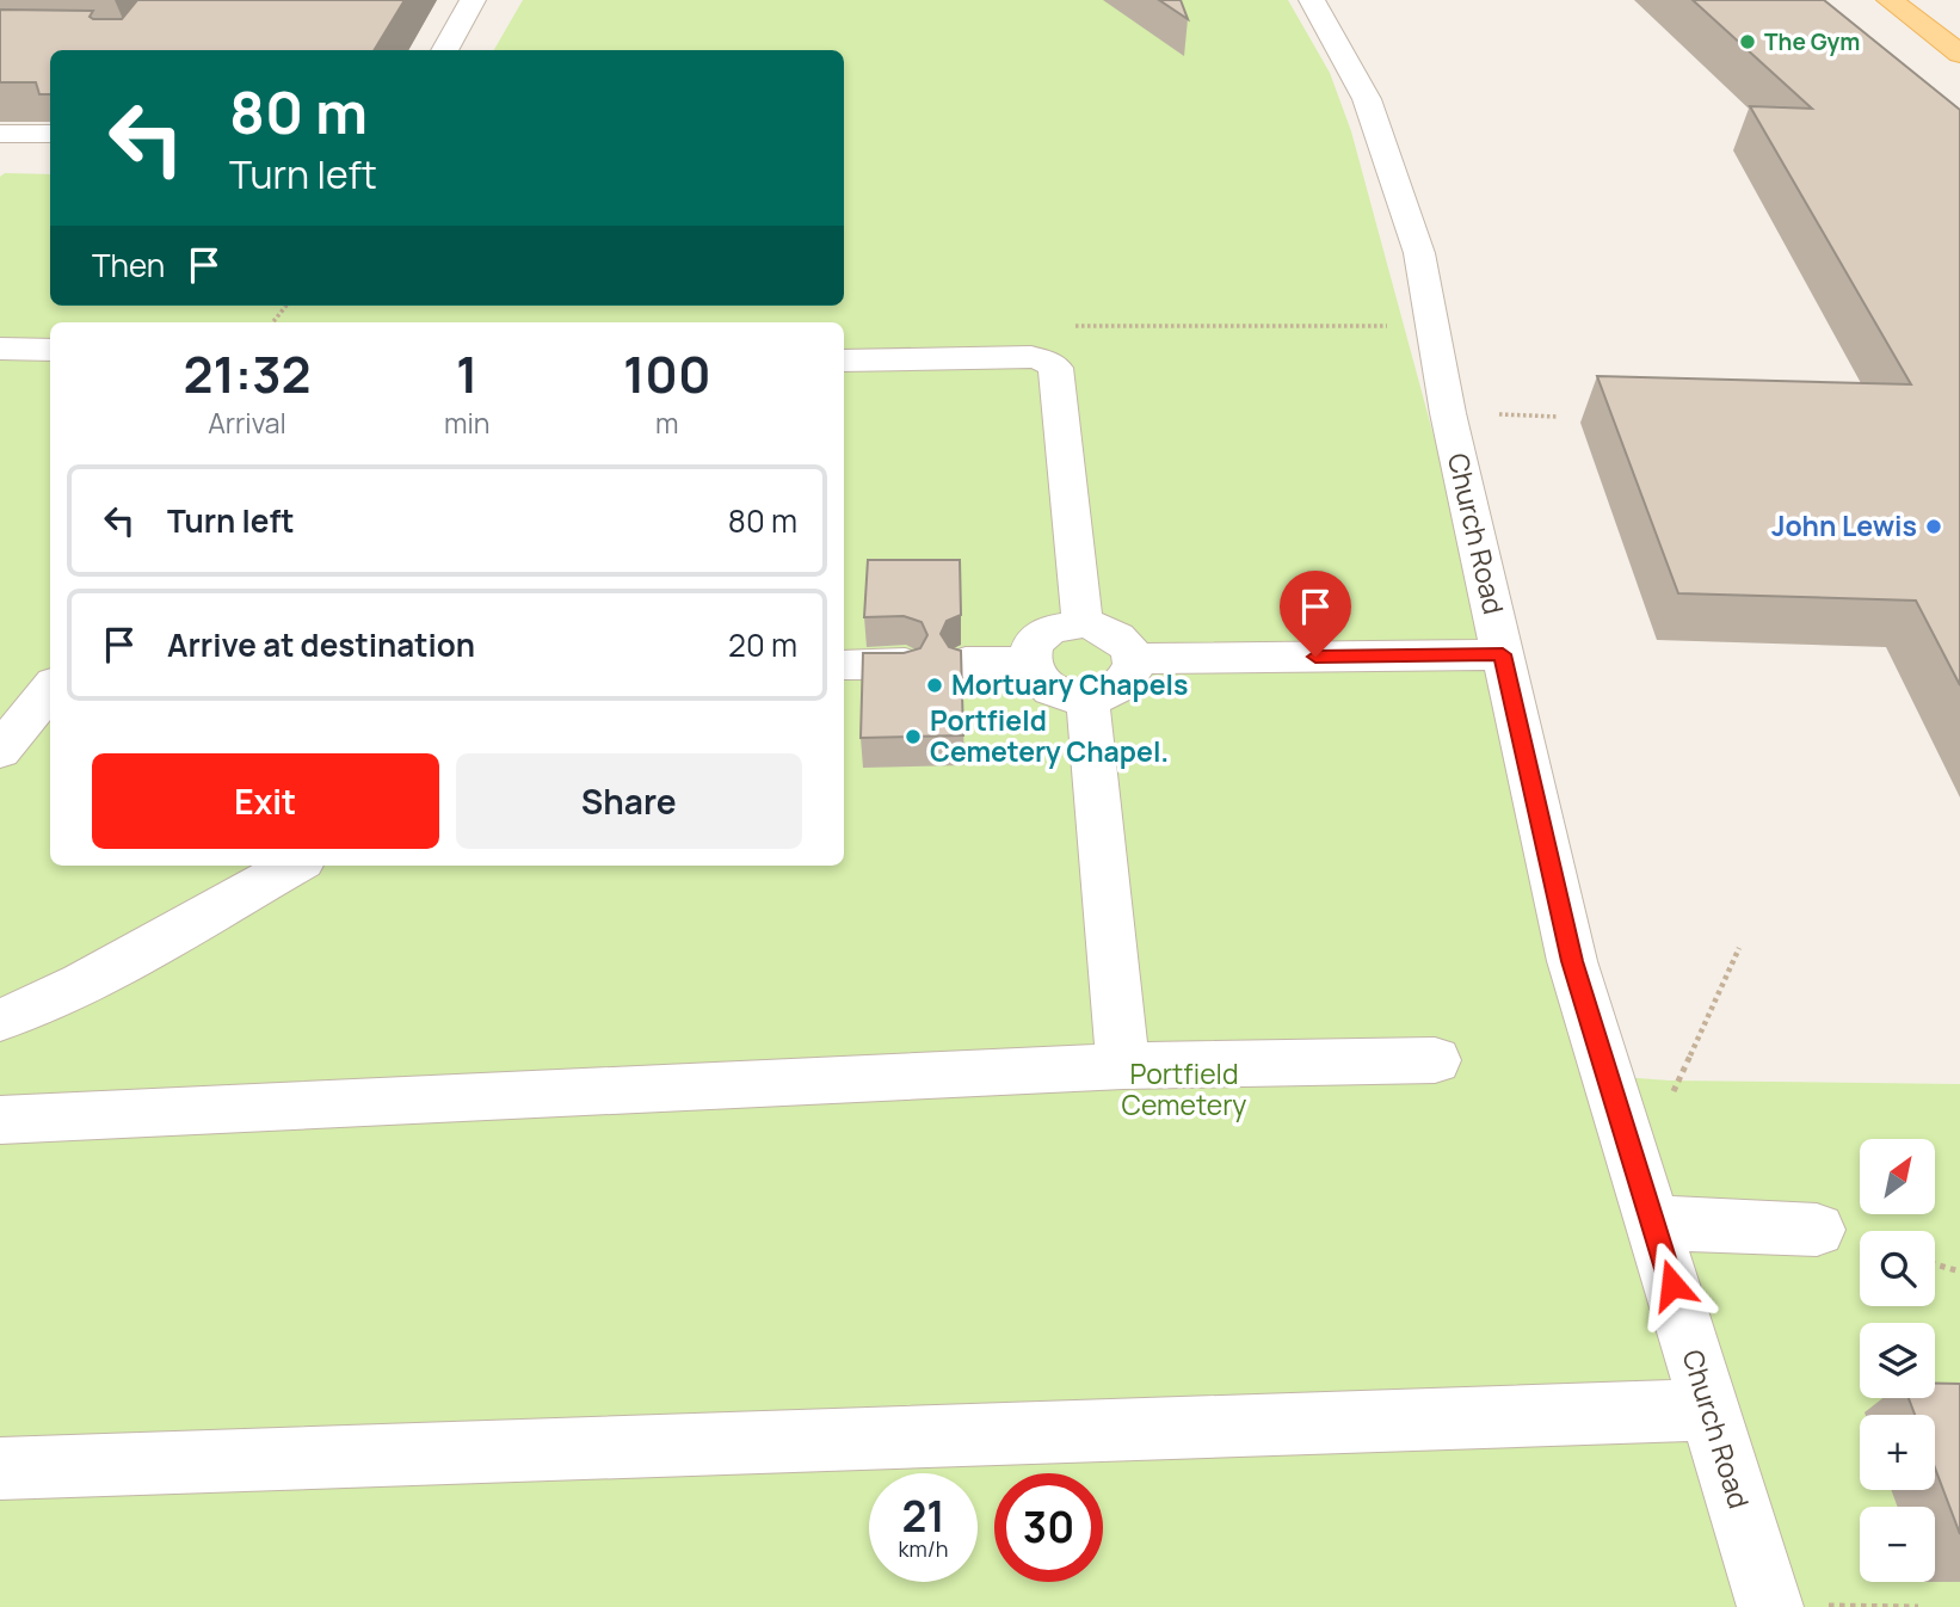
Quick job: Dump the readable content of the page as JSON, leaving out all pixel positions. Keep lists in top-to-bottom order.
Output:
{
  "streets": {
    "street": ["Church Road"]
  },
  "parks": ["Portfield Cemetery"],
  "places": [
    "The Gym",
    "John Lewis",
    "Mortuary Chapels",
    "Portfield Cemetery Chapel."
  ],
  "north": "top right",
  "page": {
    "turn": ["80 m", "Turn left"],
    "then": "Then",
    "eta": [
      "21:32",
      "Arrival",
      "1",
      "min",
      "100",
      "m"
    ],
    "list": [
      {
        "name": "Turn left",
        "value": "80 m"
      },
      {
        "name": "Arrive at destination",
        "value": "20 m"
      }
    ],
    "buttons": ["Exit", "Share"],
    "map_buttons": ["+", "−"],
    "speed": "21 km/h",
    "limit": "30"
  }
}
